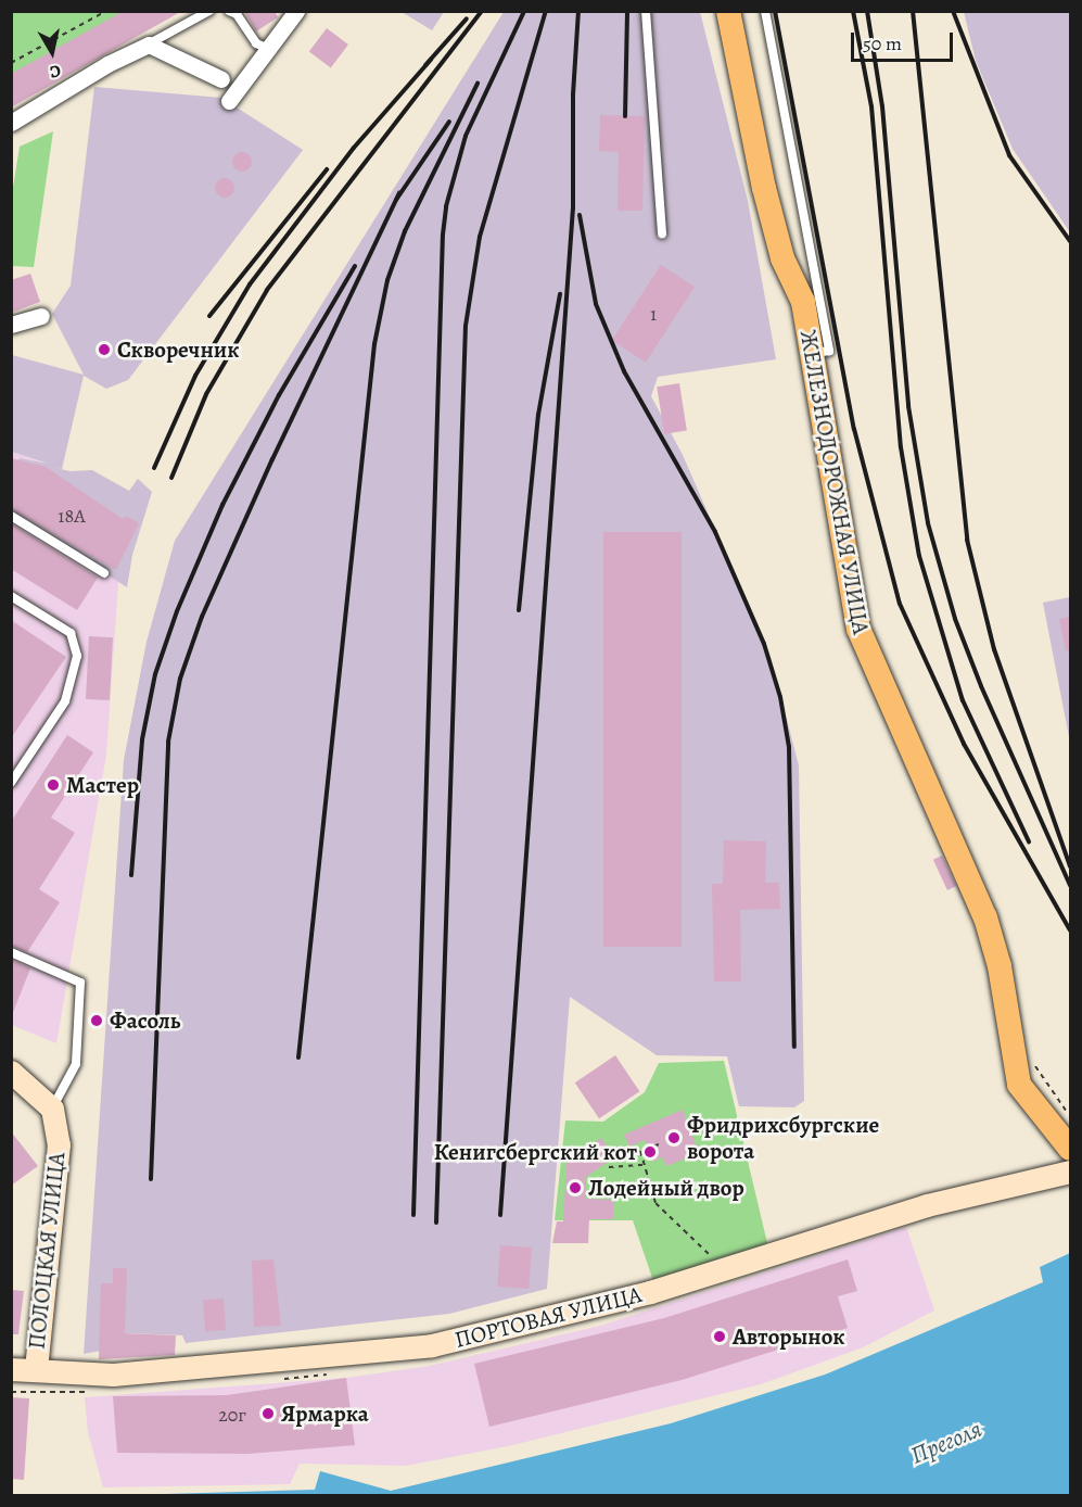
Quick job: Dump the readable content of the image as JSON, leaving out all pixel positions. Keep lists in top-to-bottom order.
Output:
{
  "streets": {
    "main road": ["ЖЕЛЕЗНОДОРОЖНАЯ УЛИЦА", "ПОЛОЦКАЯ УЛИЦА", "ПОРТОВАЯ УЛИЦА"]
  },
  "crossings": [
    ["ПОЛОЦКАЯ УЛИЦА", "ПОРТОВАЯ УЛИЦА"]
  ],
  "water": ["Преголя"],
  "places": [
    "Скворечник",
    "Мастер",
    "Фасоль",
    "Фридрихсбургские ворота",
    "Кенигсбергский кот",
    "Лодейный двор",
    "Авторынок",
    "Ярмарка"
  ],
  "house_numbers": ["1", "18А", "20г"],
  "scale_bar": "50 m",
  "north": "bottom"
}
